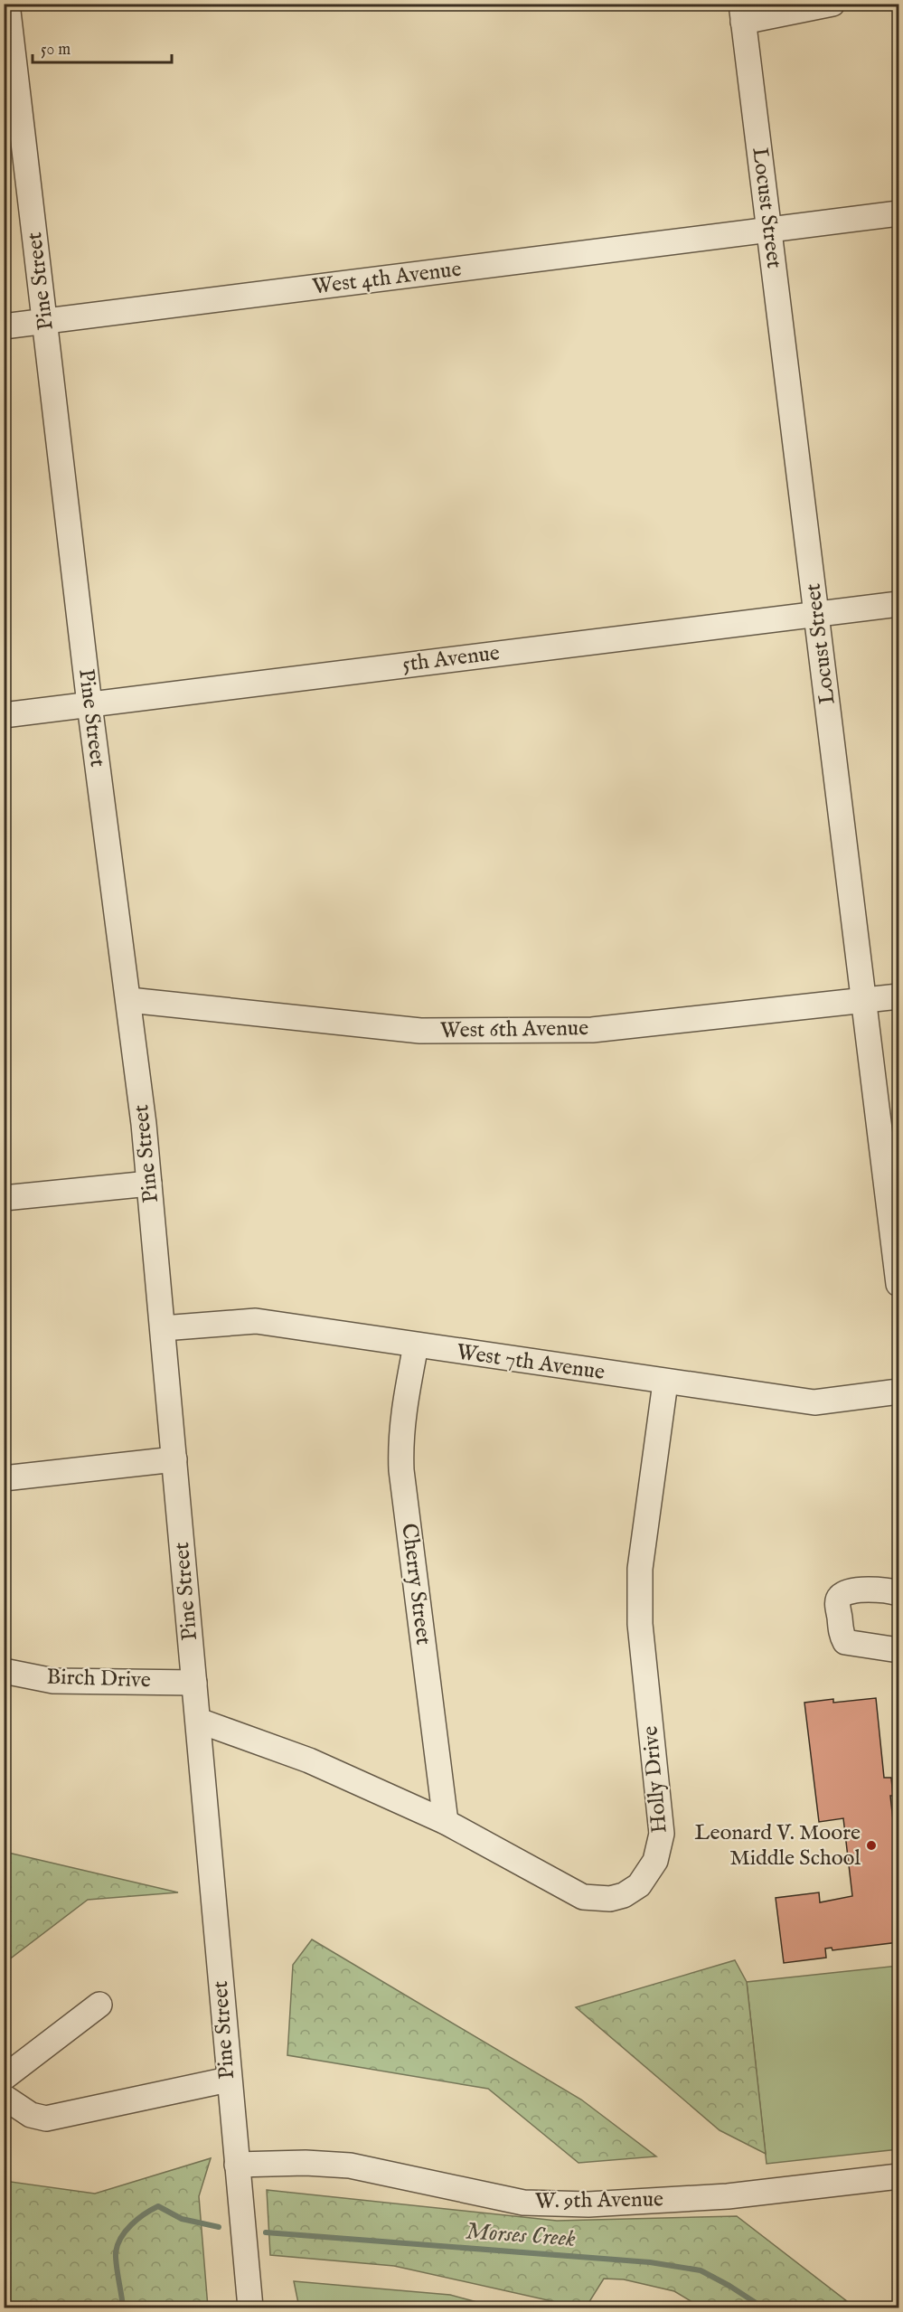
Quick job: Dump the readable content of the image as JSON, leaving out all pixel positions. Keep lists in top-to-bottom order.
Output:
{
  "streets": {
    "street": [
      "Locust Street",
      "West 4th Avenue",
      "Pine Street",
      "5th Avenue",
      "West 6th Avenue",
      "West 7th Avenue",
      "Cherry Street",
      "Birch Drive",
      "Holly Drive",
      "W. 9th Avenue"
    ]
  },
  "crossings": [
    ["Locust Street", "West 4th Avenue"],
    ["Locust Street", "5th Avenue"],
    ["Locust Street", "West 6th Avenue"],
    ["West 4th Avenue", "Pine Street"],
    ["Pine Street", "5th Avenue"],
    ["Pine Street", "West 6th Avenue"],
    ["Pine Street", "West 7th Avenue"],
    ["Pine Street", "Birch Drive"],
    ["Pine Street", "Holly Drive"],
    ["Pine Street", "W. 9th Avenue"],
    ["West 7th Avenue", "Cherry Street"],
    ["West 7th Avenue", "Holly Drive"],
    ["Cherry Street", "Holly Drive"]
  ],
  "water": ["Morses Creek"],
  "places": ["Leonard V. Moore Middle School"],
  "scale_bar": "50 m"
}
